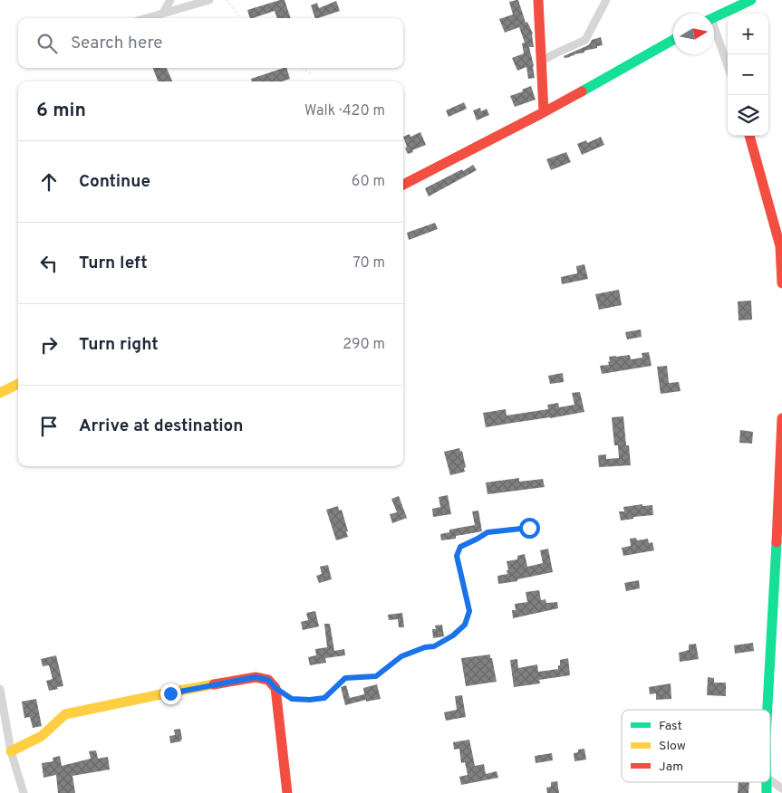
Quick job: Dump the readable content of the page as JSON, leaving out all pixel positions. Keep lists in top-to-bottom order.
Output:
{
  "legend": ["Fast", "Slow", "Jam"],
  "north": "right",
  "page": {
    "map_buttons": ["+", "−"],
    "search": "Search here",
    "heading": ["6 min", "Walk · 420 m"],
    "list": [
      ["Continue", "60 m"],
      ["Turn left", "70 m"],
      ["Turn right", "290 m"],
      "Arrive at destination"
    ]
  }
}
